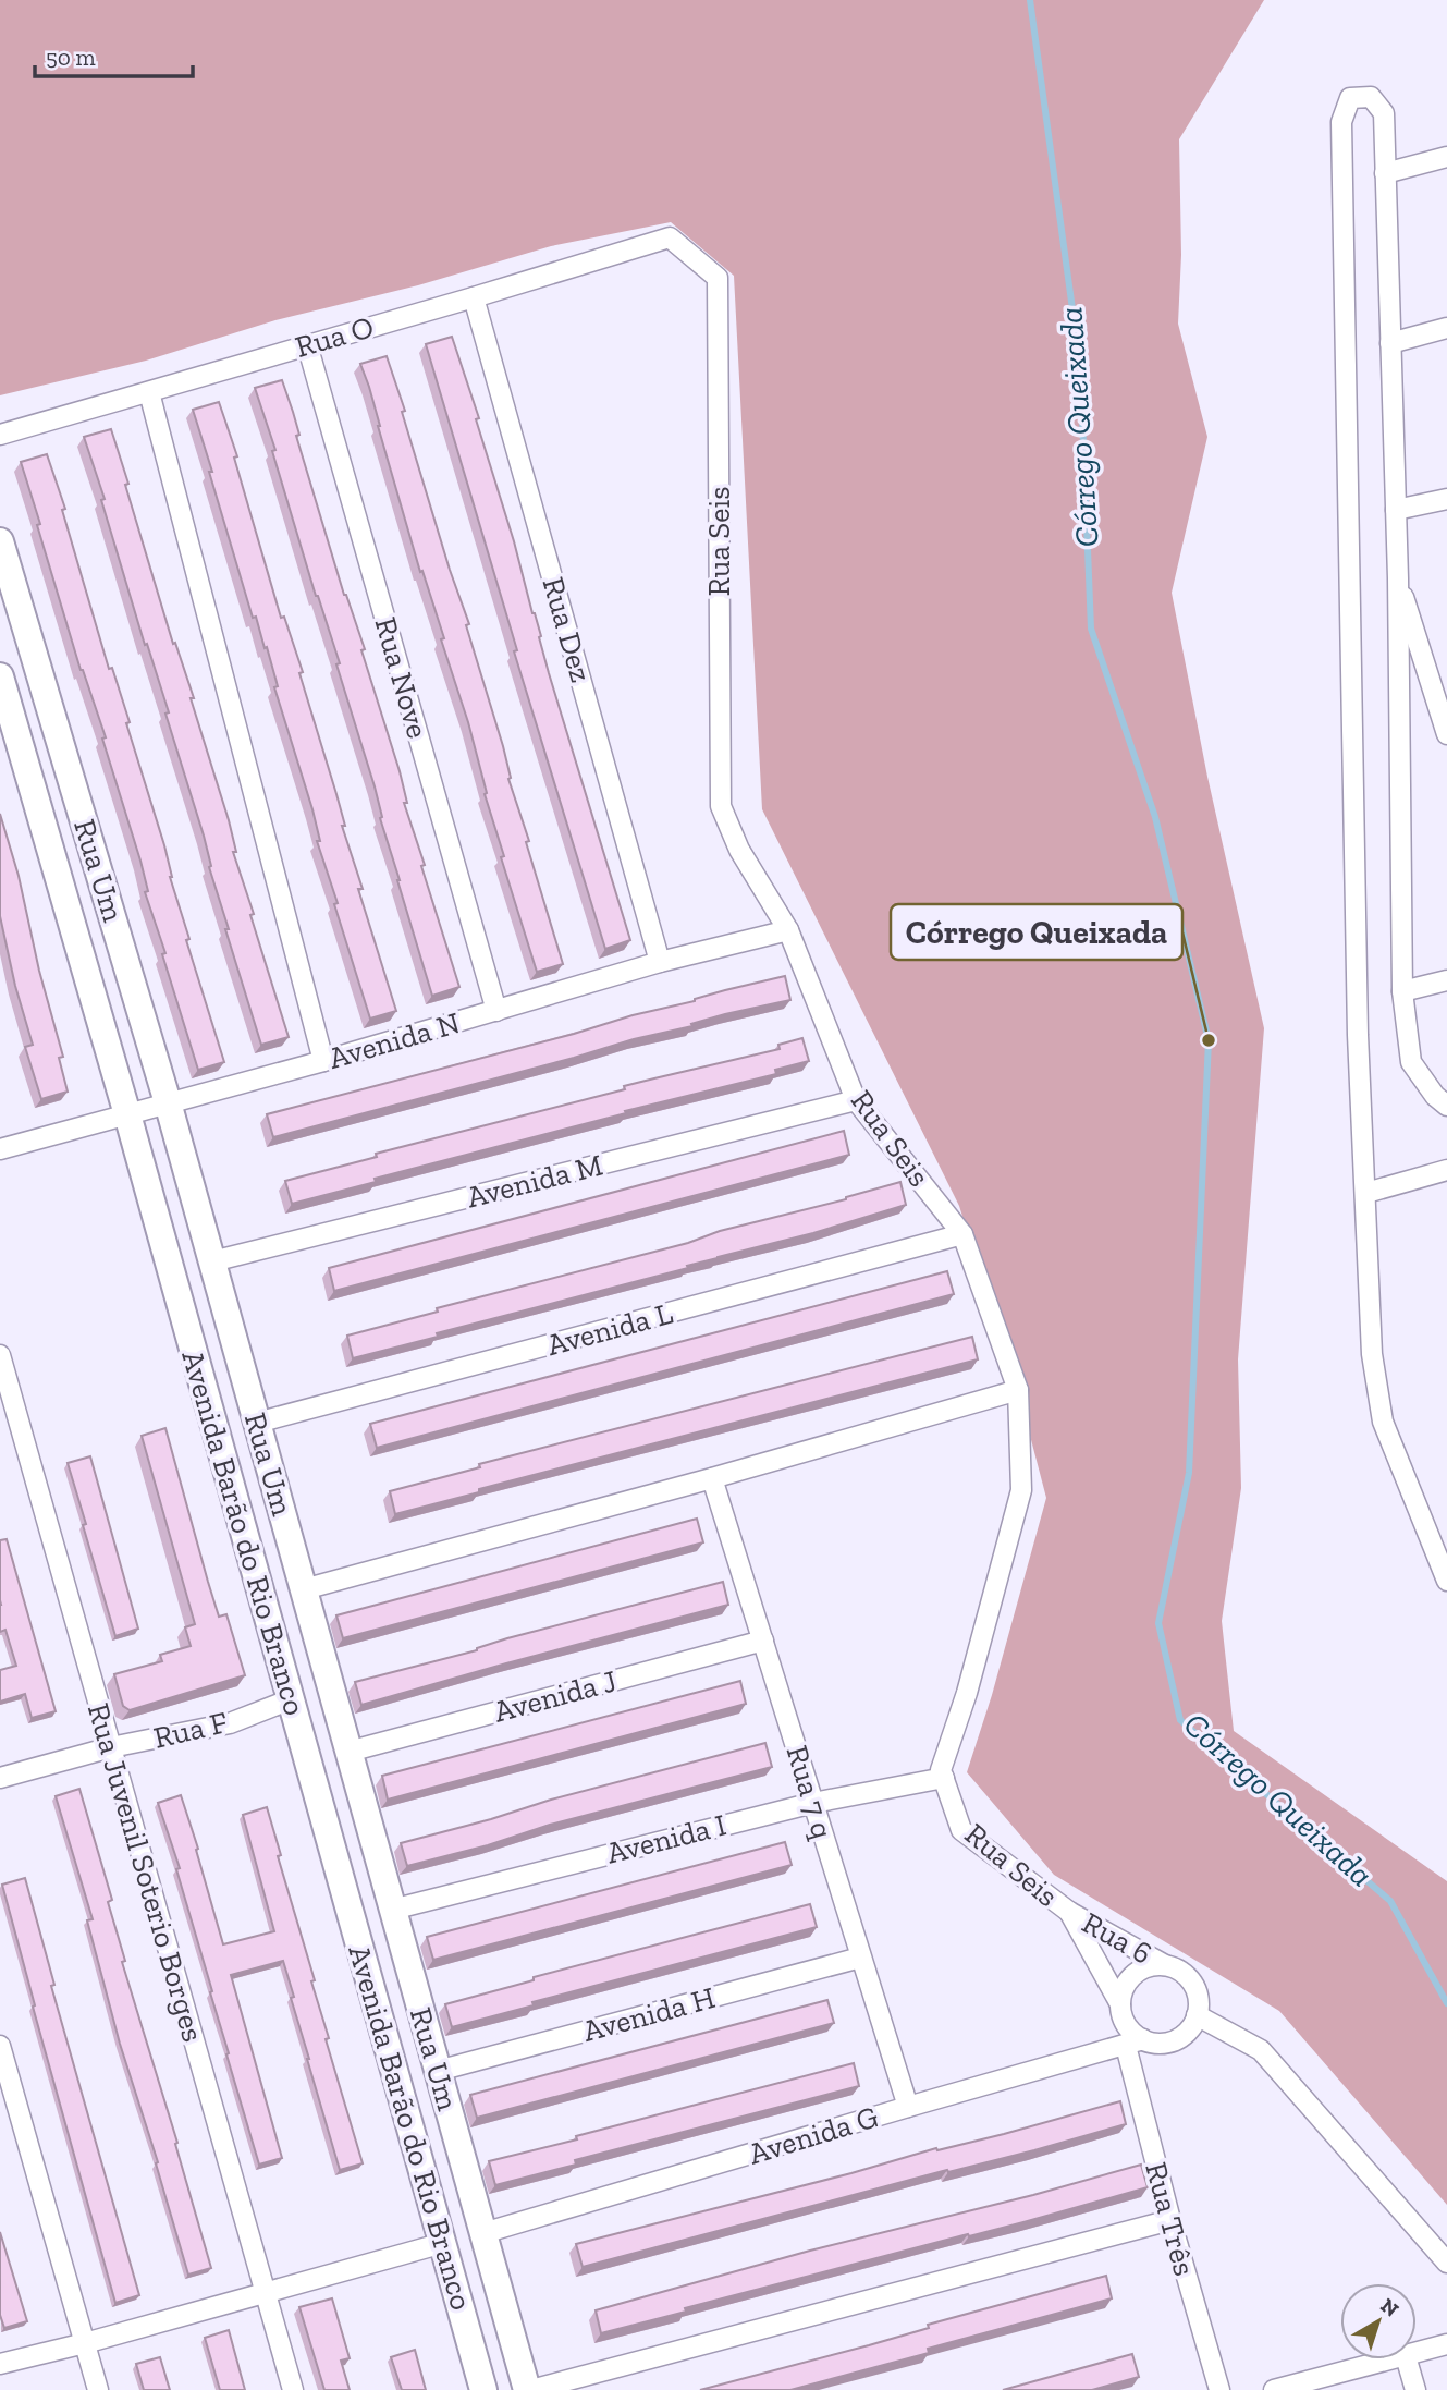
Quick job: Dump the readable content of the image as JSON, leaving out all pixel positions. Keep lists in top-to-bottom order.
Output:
{
  "streets": {
    "street": [
      "Rua O",
      "Rua Seis",
      "Rua Dez",
      "Rua Nove",
      "Rua Um",
      "Avenida N",
      "Avenida M",
      "Avenida L",
      "Avenida Barão do Rio Branco",
      "Avenida J",
      "Rua F",
      "Rua 7 q",
      "Avenida I",
      "Rua Juvenil Soterio Borges",
      "Rua 6",
      "Avenida H",
      "Avenida G",
      "Rua Três"
    ]
  },
  "crossings": [
    ["Rua O", "Rua Seis"],
    ["Rua O", "Rua Dez"],
    ["Rua O", "Rua Nove"],
    ["Rua Seis", "Avenida N"],
    ["Rua Seis", "Avenida M"],
    ["Rua Seis", "Avenida L"],
    ["Rua Seis", "Avenida I"],
    ["Rua Seis", "Rua 6"],
    ["Rua Dez", "Avenida N"],
    ["Rua Nove", "Avenida N"],
    ["Rua Um", "Avenida N"],
    ["Rua Um", "Avenida M"],
    ["Rua Um", "Avenida L"],
    ["Rua Um", "Avenida J"],
    ["Rua Um", "Avenida I"],
    ["Rua Um", "Avenida H"],
    ["Rua Um", "Avenida G"],
    ["Avenida N", "Avenida Barão do Rio Branco"],
    ["Avenida Barão do Rio Branco", "Rua F"],
    ["Avenida J", "Rua 7 q"],
    ["Rua F", "Rua Juvenil Soterio Borges"],
    ["Rua 7 q", "Avenida I"],
    ["Rua 7 q", "Avenida H"],
    ["Rua 7 q", "Avenida G"],
    ["Rua 6", "Avenida G"],
    ["Rua 6", "Rua Três"],
    ["Avenida G", "Rua Três"]
  ],
  "water": ["Córrego Queixada"],
  "places": ["Córrego Queixada"],
  "scale_bar": "50 m",
  "north": "top right"
}
